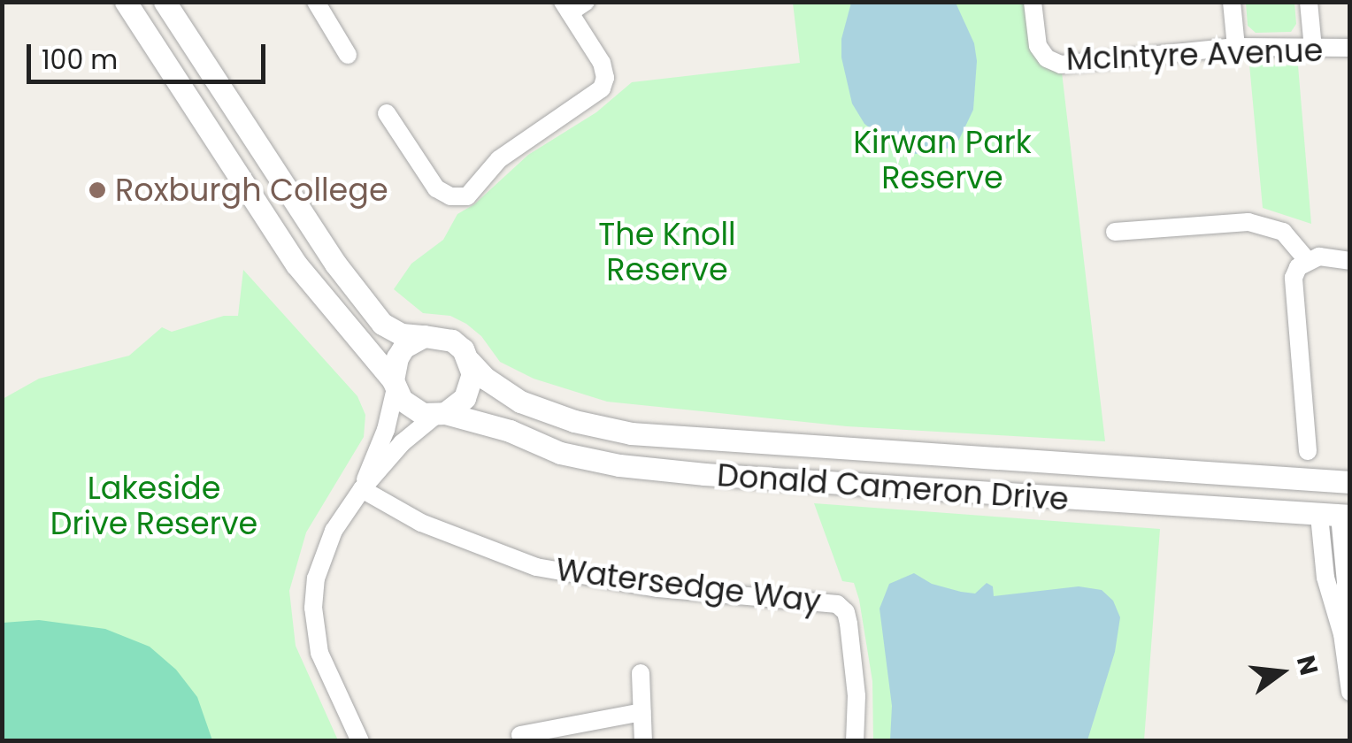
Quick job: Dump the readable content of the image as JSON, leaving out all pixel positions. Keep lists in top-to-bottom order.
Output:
{
  "streets": {
    "street": ["McIntyre Avenue", "Donald Cameron Drive", "Watersedge Way"]
  },
  "parks": ["Kirwan Park Reserve", "The Knoll Reserve", "Lakeside Drive Reserve"],
  "places": ["Roxburgh College"],
  "scale_bar": "100 m",
  "north": "right"
}
